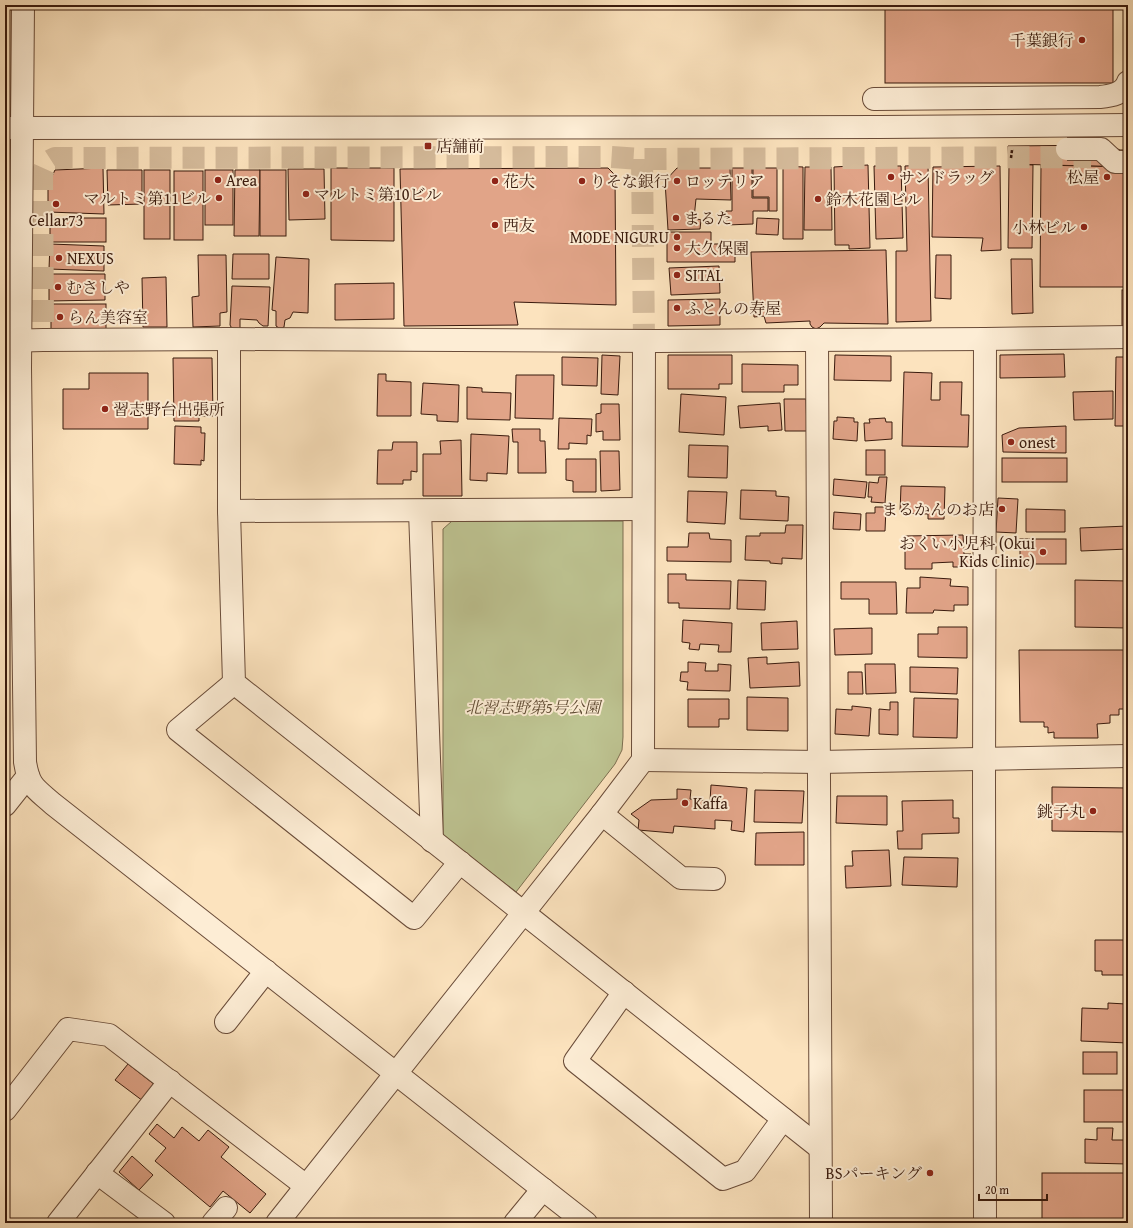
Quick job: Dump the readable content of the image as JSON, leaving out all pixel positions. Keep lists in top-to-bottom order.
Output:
{
  "parks": ["北習志野第5号公園"],
  "places": {
    "other": [
      "千葉銀行",
      "サンドラッグ",
      "松屋",
      "Area",
      "花大",
      "りそな銀行",
      "ロッテリア",
      "マルトミ第10ビル",
      "マルトミ第11ビル",
      "鈴木花園ビル",
      "Cellar73",
      "まるた",
      "西友",
      "小林ビル",
      "MODE NIGURU",
      "大久保園",
      "NEXUS",
      "SITAL",
      "むさしや",
      "ふとんの寿屋",
      "らん美容室",
      "習志野台出張所",
      "onest",
      "まるかんのお店",
      "おくい小児科 (Okui Kids Clinic)",
      "Kaffa",
      "銚子丸",
      "BSパーキング"
    ],
    "transit": ["店舗前"]
  },
  "scale_bar": "20 m"
}
